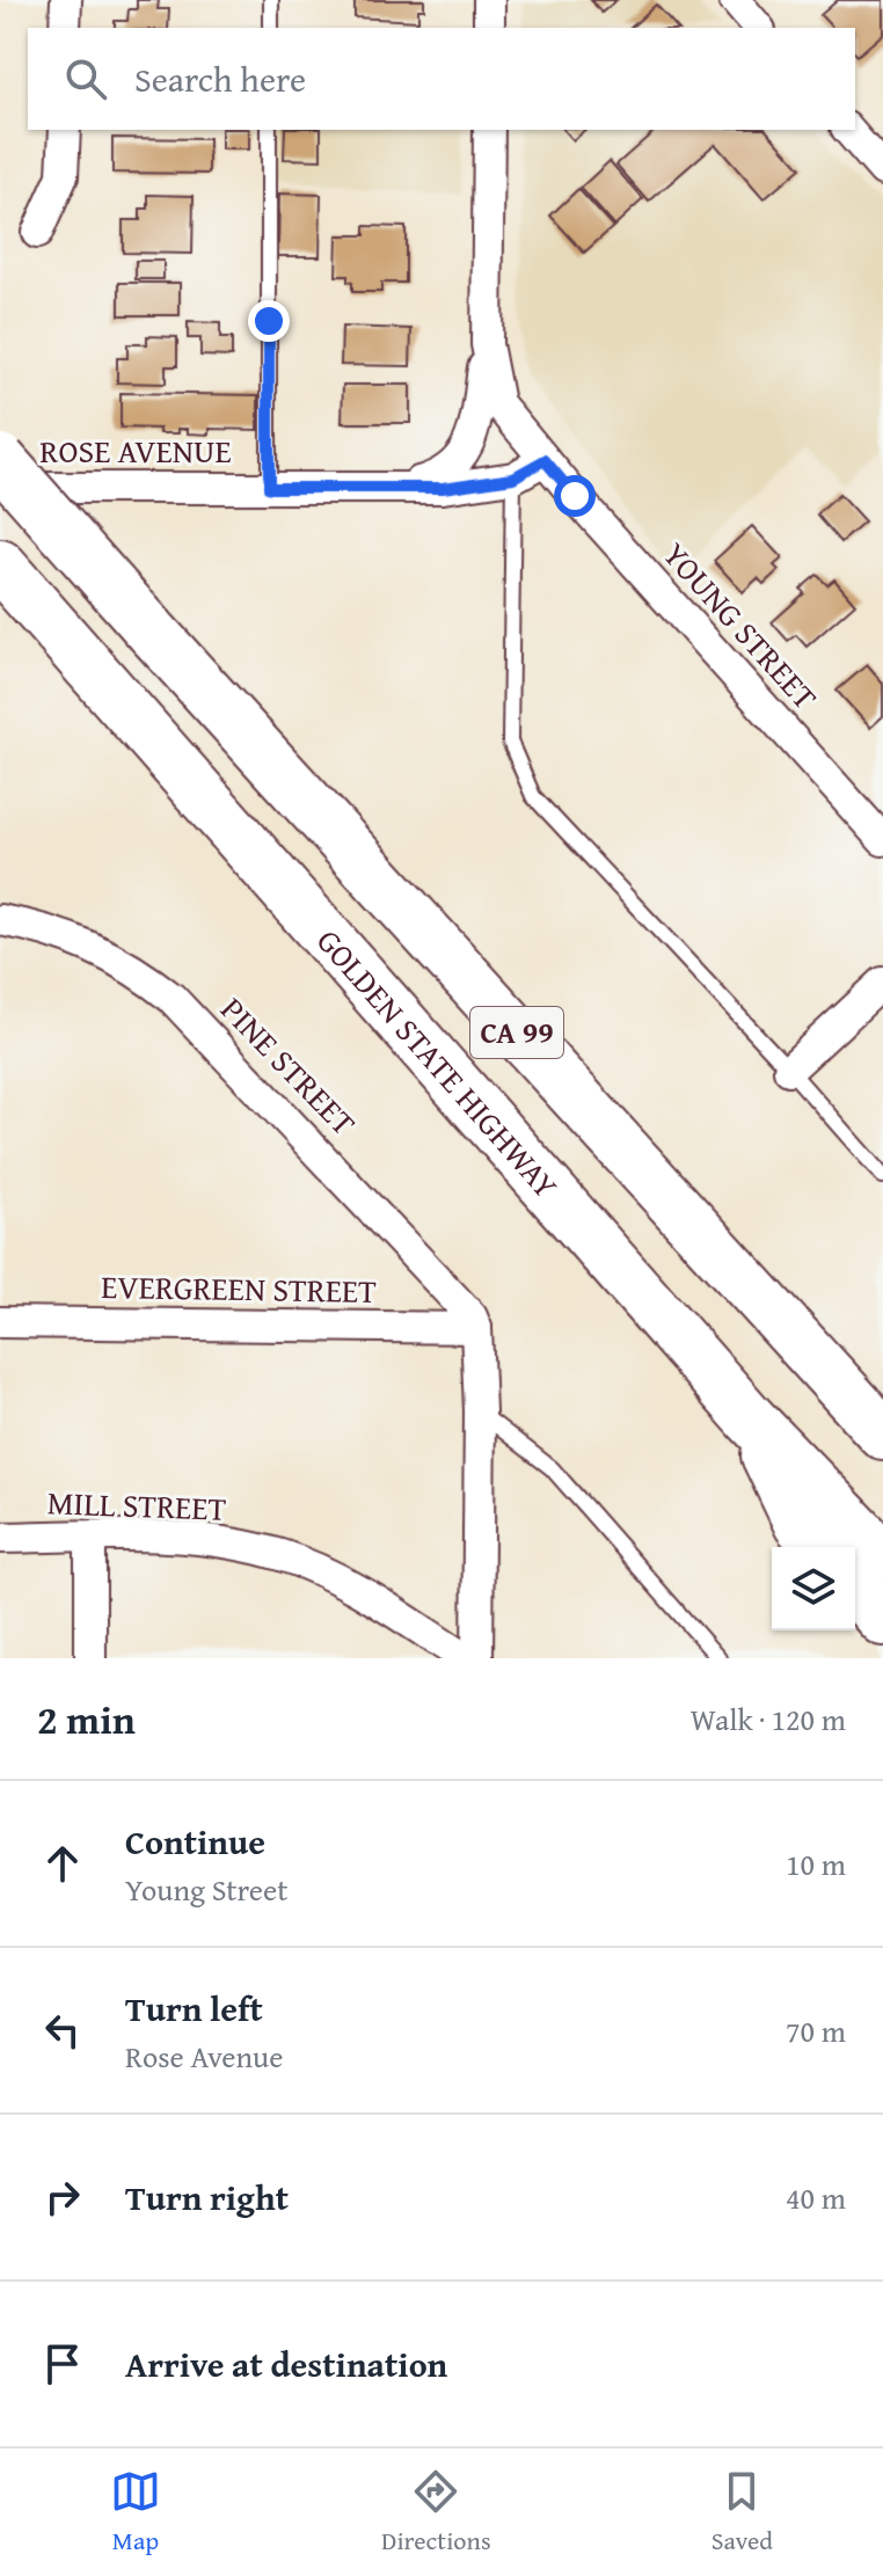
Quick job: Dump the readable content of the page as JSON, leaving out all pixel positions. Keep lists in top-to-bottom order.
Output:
{
  "streets": {
    "highway": ["CA 99", "GOLDEN STATE HIGHWAY"],
    "street": [
      "ROSE AVENUE",
      "YOUNG STREET",
      "PINE STREET",
      "EVERGREEN STREET",
      "MILL STREET"
    ]
  },
  "crossings": [
    ["ROSE AVENUE", "YOUNG STREET"],
    ["PINE STREET", "EVERGREEN STREET"]
  ],
  "page": {
    "search": "Search here",
    "heading": ["2 min", "Walk · 120 m"],
    "list": [
      ["Continue", "Young Street", "10 m"],
      ["Turn left", "Rose Avenue", "70 m"],
      ["Turn right", "40 m"],
      "Arrive at destination"
    ],
    "nav": ["Map", "Directions", "Saved"]
  }
}
